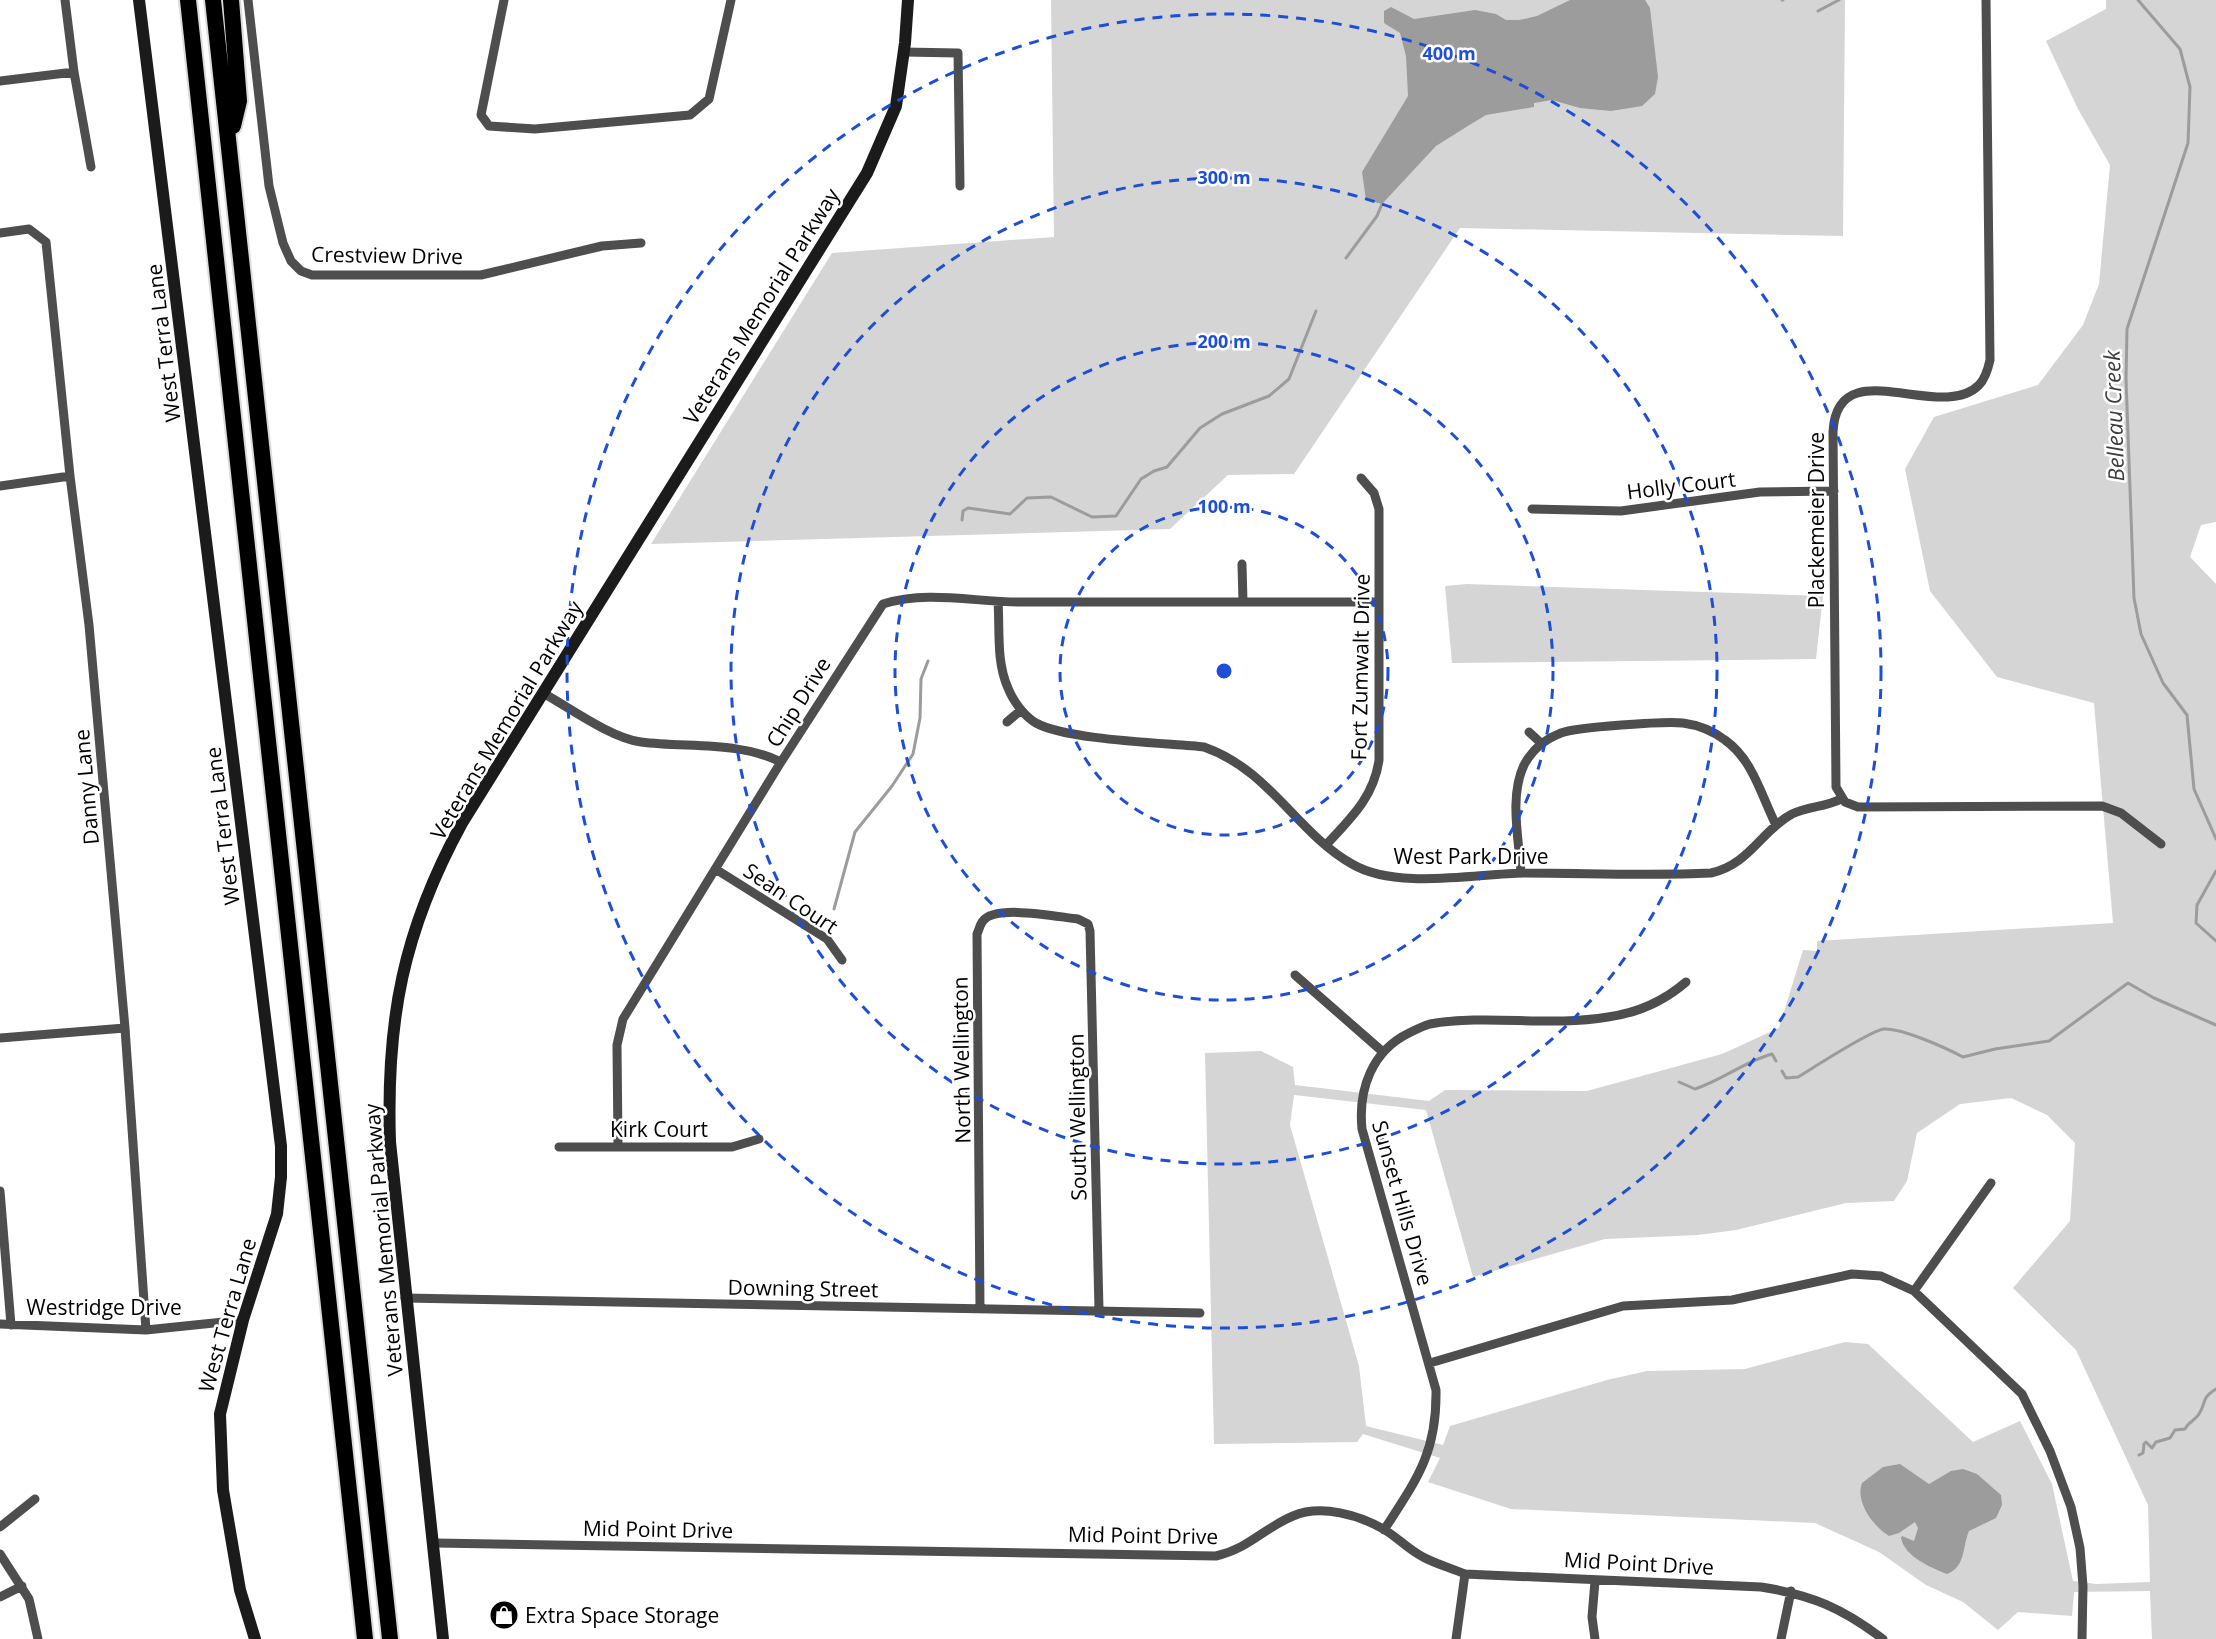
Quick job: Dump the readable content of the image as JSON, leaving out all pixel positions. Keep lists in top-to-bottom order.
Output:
{
  "streets": {
    "street": [
      "Crestview Drive",
      "Veterans Memorial Parkway",
      "West Terra Lane",
      "Holly Court",
      "Plackemeier Drive",
      "Fort Zumwalt Drive",
      "Chip Drive",
      "Danny Lane",
      "West Park Drive",
      "Sean Court",
      "North Wellington",
      "South Wellington",
      "Kirk Court",
      "Sunset Hills Drive",
      "Downing Street",
      "Westridge Drive",
      "Mid Point Drive"
    ]
  },
  "crossings": [
    ["Veterans Memorial Parkway", "Downing Street"],
    ["Veterans Memorial Parkway", "Mid Point Drive"],
    ["West Terra Lane", "Westridge Drive"],
    ["Holly Court", "Plackemeier Drive"],
    ["Plackemeier Drive", "West Park Drive"],
    ["Fort Zumwalt Drive", "Chip Drive"],
    ["Fort Zumwalt Drive", "West Park Drive"],
    ["Chip Drive", "West Park Drive"],
    ["Chip Drive", "Sean Court"],
    ["Chip Drive", "Kirk Court"],
    ["Danny Lane", "Westridge Drive"],
    ["North Wellington", "South Wellington"],
    ["North Wellington", "Downing Street"],
    ["South Wellington", "Downing Street"],
    ["Sunset Hills Drive", "Mid Point Drive"]
  ],
  "water": ["Belleau Creek"],
  "places": {
    "shop": ["Extra Space Storage"]
  },
  "rings": [
    "400 m",
    "300 m",
    "200 m",
    "100 m"
  ]
}
